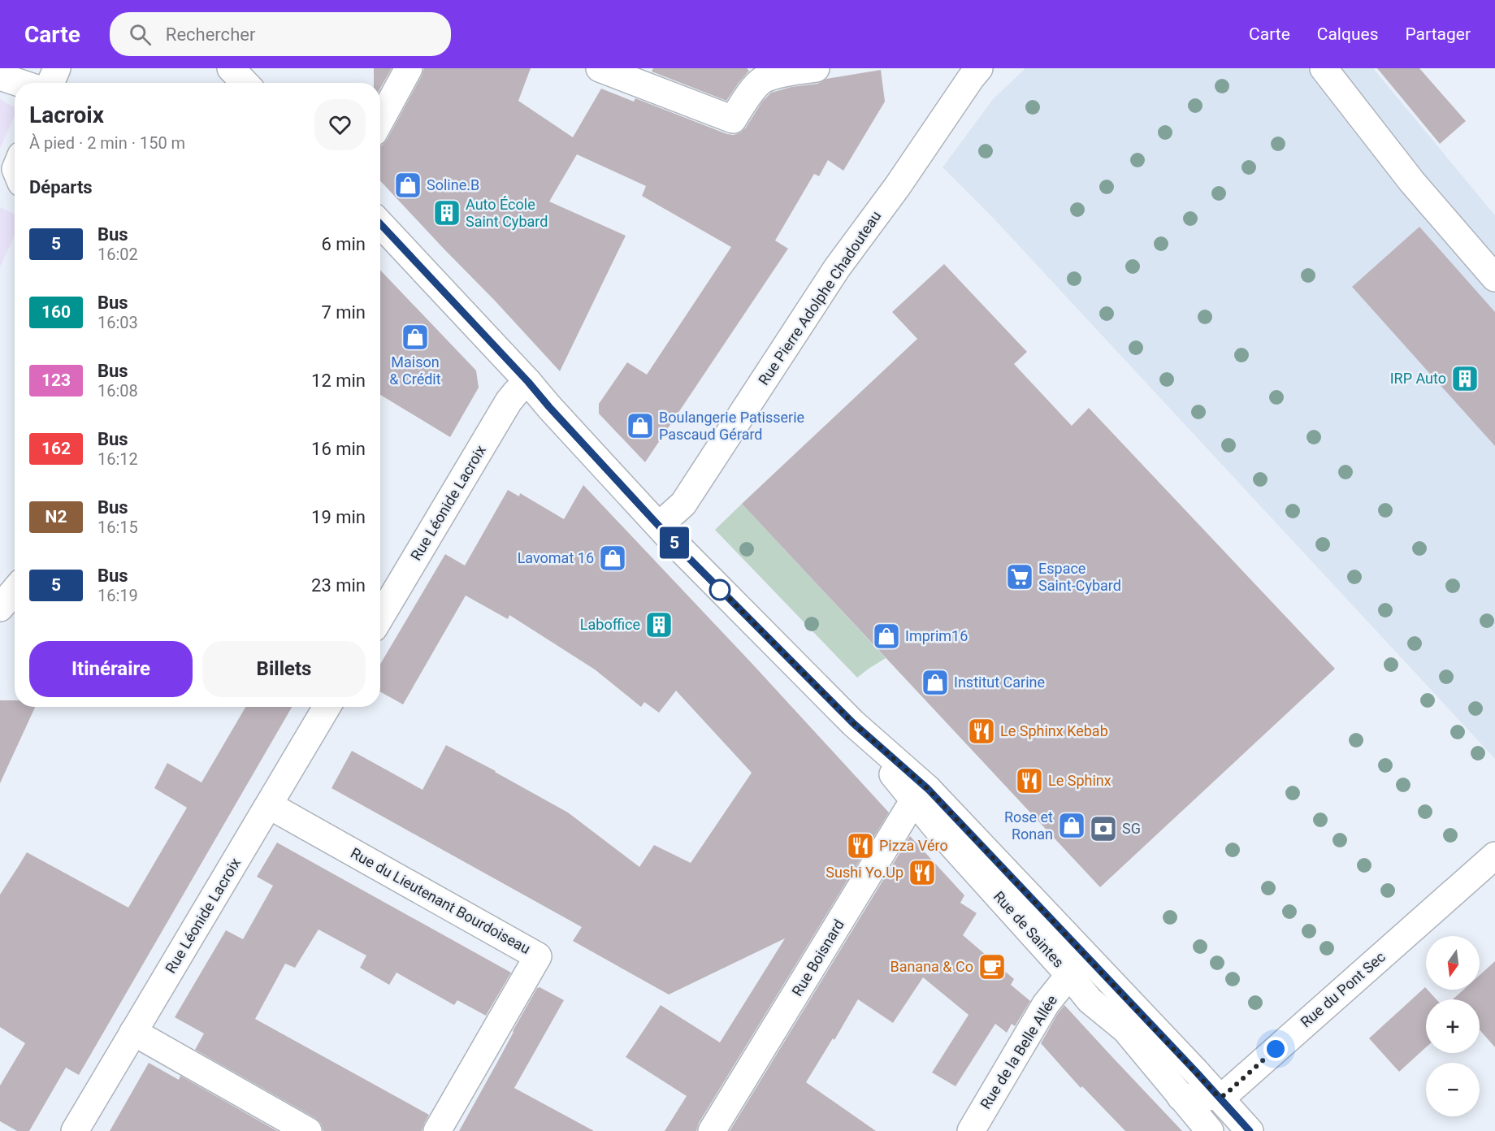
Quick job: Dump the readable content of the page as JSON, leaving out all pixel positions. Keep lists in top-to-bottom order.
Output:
{
  "streets": {
    "street": [
      "Rue Pierre Adolphe Chadouteau",
      "Rue Léonide Lacroix",
      "Rue du Lieutenant Bourdoiseau",
      "Rue de Saintes",
      "Rue Boisnard",
      "Rue du Pont Sec",
      "Rue de la Belle Allée"
    ]
  },
  "crossings": [
    ["Rue Pierre Adolphe Chadouteau", "Rue de Saintes"],
    ["Rue Léonide Lacroix", "Rue du Lieutenant Bourdoiseau"],
    ["Rue Léonide Lacroix", "Rue de Saintes"],
    ["Rue de Saintes", "Rue Boisnard"],
    ["Rue de Saintes", "Rue du Pont Sec"],
    ["Rue de Saintes", "Rue de la Belle Allée"]
  ],
  "places": {
    "shop": [
      "Soline.B",
      "Maison & Crédit",
      "Boulangerie Patisserie Pascaud Gérard",
      "Lavomat 16",
      "Imprim16",
      "Institut Carine",
      "Rose et Ronan"
    ],
    "building": ["Auto École Saint Cybard", "IRP Auto", "Laboffice"],
    "supermarket": ["Espace Saint-Cybard"],
    "restaurant": [
      "Le Sphinx Kebab",
      "Le Sphinx",
      "Pizza Véro",
      "Sushi Yo.Up"
    ],
    "bank": ["SG"],
    "cafe": ["Banana & Co"]
  },
  "lines": ["bus line 5"],
  "north": "bottom",
  "page": {
    "header": "Carte",
    "search": "Rechercher",
    "nav": ["Carte", "Calques", "Partager"],
    "on_map": "5",
    "heading": [
      ["Lacroix", "À pied · 2 min · 150 m"],
      "Départs"
    ],
    "list": [
      {
        "mark": "5",
        "name": "Bus",
        "note": "16:02",
        "value": "6 min"
      },
      {
        "mark": "160",
        "name": "Bus",
        "note": "16:03",
        "value": "7 min"
      },
      {
        "mark": "123",
        "name": "Bus",
        "note": "16:08",
        "value": "12 min"
      },
      {
        "mark": "162",
        "name": "Bus",
        "note": "16:12",
        "value": "16 min"
      },
      {
        "mark": "N2",
        "name": "Bus",
        "note": "16:15",
        "value": "19 min"
      },
      {
        "mark": "5",
        "name": "Bus",
        "note": "16:19",
        "value": "23 min"
      }
    ],
    "buttons": ["Itinéraire", "Billets"],
    "map_buttons": ["+", "−"]
  }
}
